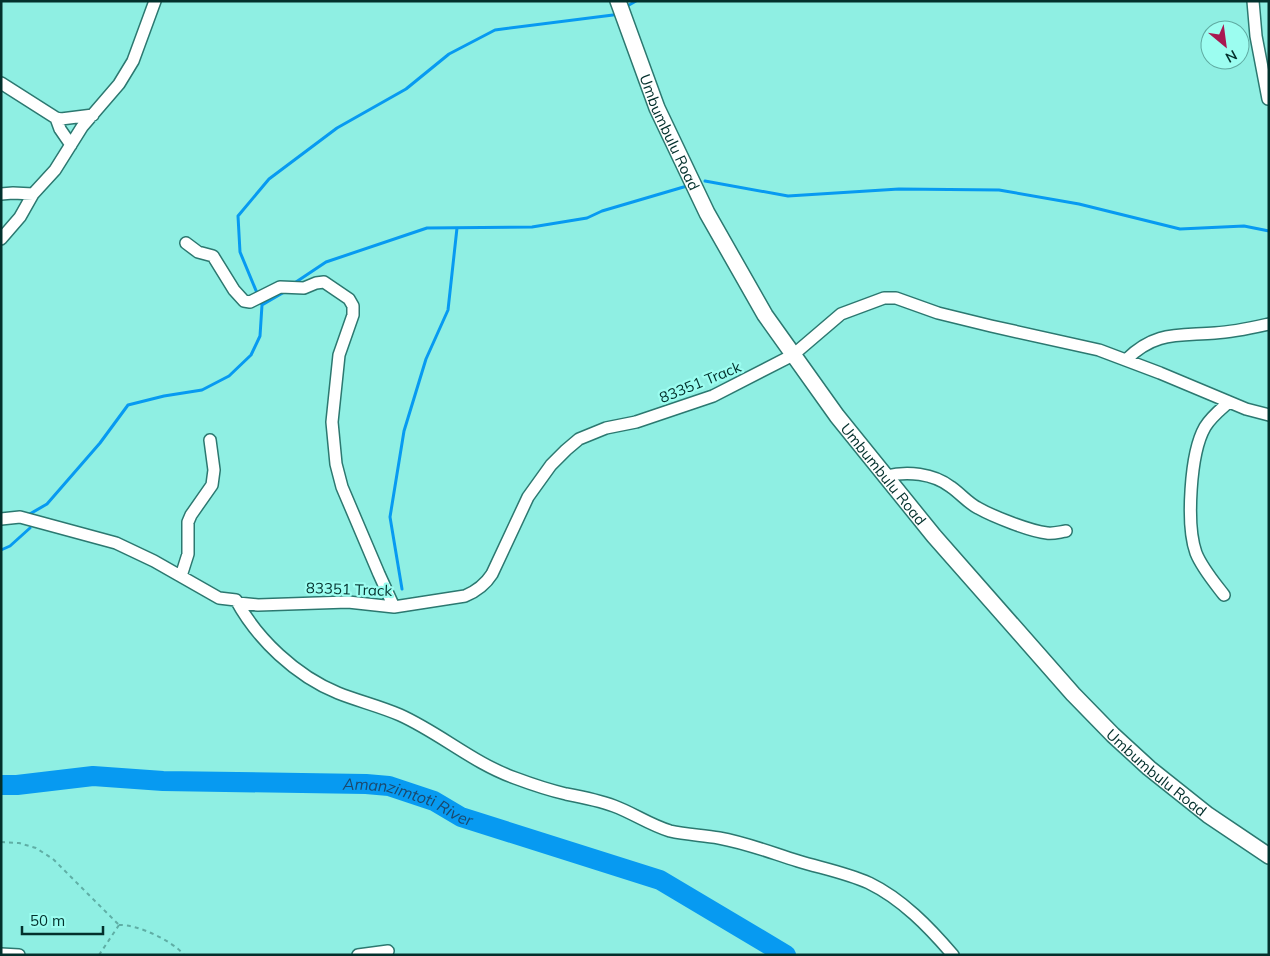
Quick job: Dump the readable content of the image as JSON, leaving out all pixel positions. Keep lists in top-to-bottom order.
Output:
{
  "streets": {
    "main road": ["Umbumbulu Road"],
    "street": ["83351 Track"]
  },
  "crossings": [
    ["Umbumbulu Road", "83351 Track"]
  ],
  "water": ["Amanzimtoti River"],
  "scale_bar": "50 m",
  "north": "bottom right"
}
